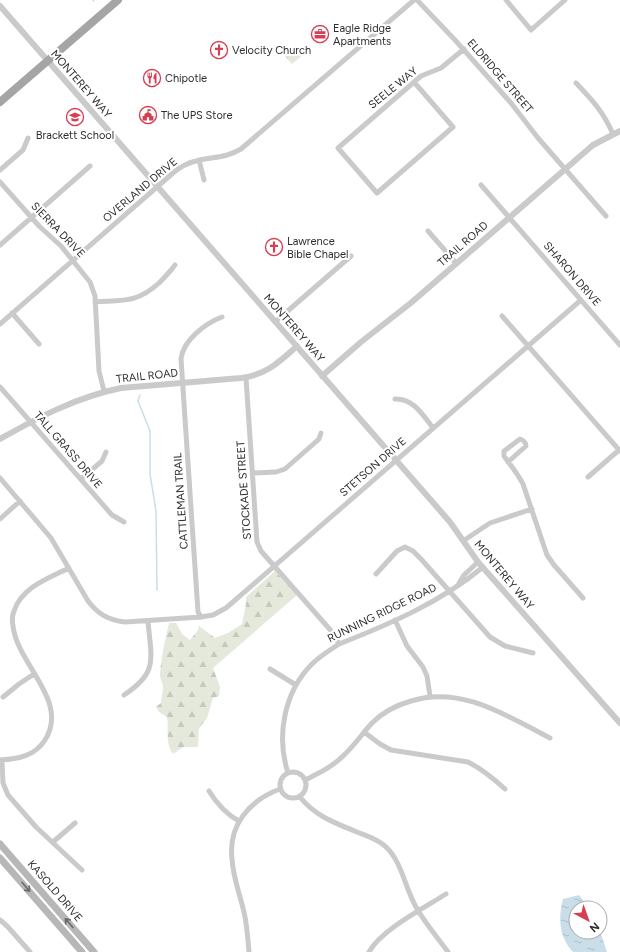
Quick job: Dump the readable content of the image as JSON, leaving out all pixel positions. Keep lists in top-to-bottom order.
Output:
{
  "streets": {
    "main road": ["KASOLD DRIVE"],
    "street": [
      "ELDRIDGE STREET",
      "MONTEREY WAY",
      "SEELE WAY",
      "OVERLAND DRIVE",
      "SIERRA DRIVE",
      "TRAIL ROAD",
      "SHARON DRIVE",
      "TALL GRASS DRIVE",
      "STETSON DRIVE",
      "STOCKADE STREET",
      "CATTLEMAN TRAIL",
      "RUNNING RIDGE ROAD"
    ]
  },
  "crossings": [
    ["ELDRIDGE STREET", "SEELE WAY"],
    ["ELDRIDGE STREET", "OVERLAND DRIVE"],
    ["ELDRIDGE STREET", "TRAIL ROAD"],
    ["MONTEREY WAY", "OVERLAND DRIVE"],
    ["MONTEREY WAY", "TRAIL ROAD"],
    ["MONTEREY WAY", "STETSON DRIVE"],
    ["MONTEREY WAY", "RUNNING RIDGE ROAD"],
    ["OVERLAND DRIVE", "SIERRA DRIVE"],
    ["SIERRA DRIVE", "TRAIL ROAD"],
    ["TRAIL ROAD", "SHARON DRIVE"],
    ["TRAIL ROAD", "TALL GRASS DRIVE"],
    ["TRAIL ROAD", "STOCKADE STREET"],
    ["TRAIL ROAD", "CATTLEMAN TRAIL"],
    ["SHARON DRIVE", "STETSON DRIVE"],
    ["STETSON DRIVE", "STOCKADE STREET"],
    ["STETSON DRIVE", "CATTLEMAN TRAIL"],
    ["STOCKADE STREET", "RUNNING RIDGE ROAD"]
  ],
  "places": {
    "office": ["Eagle Ridge Apartments"],
    "church": ["Velocity Church", "Lawrence Bible Chapel"],
    "restaurant": ["Chipotle"],
    "public building": ["The UPS Store"],
    "school or university": ["Brackett School"]
  },
  "north": "bottom right"
}
